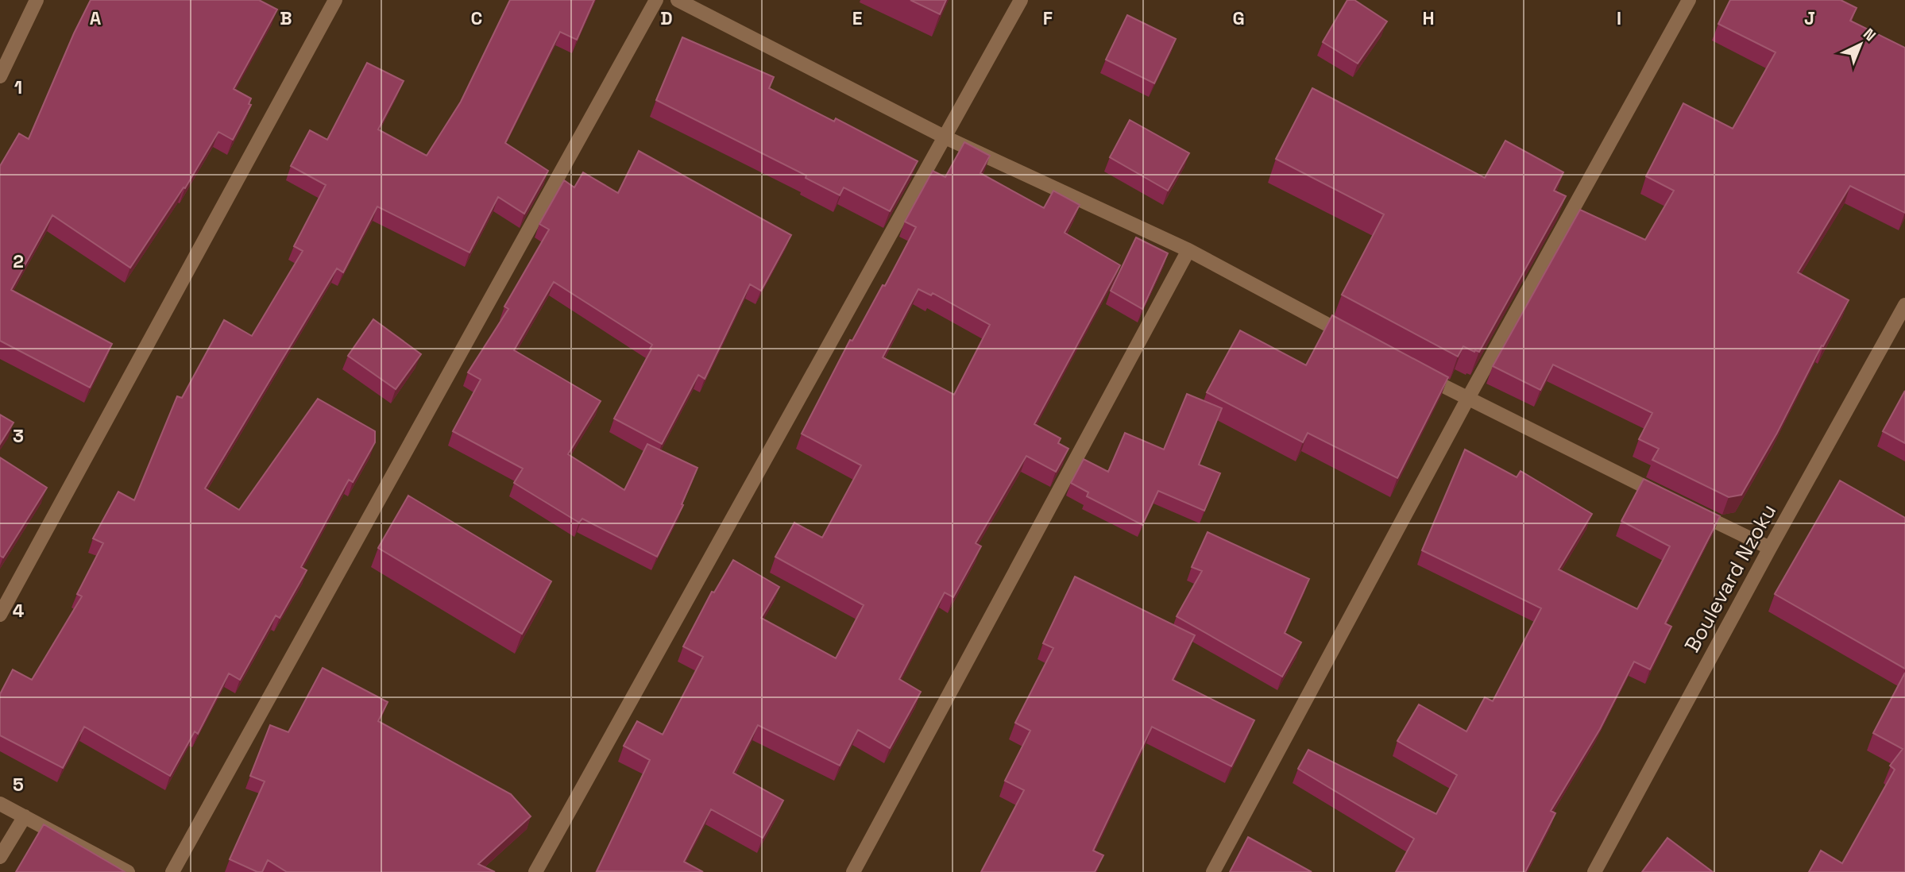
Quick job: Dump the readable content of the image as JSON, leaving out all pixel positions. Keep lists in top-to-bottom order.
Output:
{
  "streets": {
    "street": ["Boulevard Nzoku"]
  },
  "north": "top right",
  "grid": {
    "columns": [
      "A",
      "B",
      "C",
      "D",
      "E",
      "F",
      "G",
      "H",
      "I",
      "J"
    ],
    "rows": [
      "1",
      "2",
      "3",
      "4",
      "5"
    ]
  }
}
